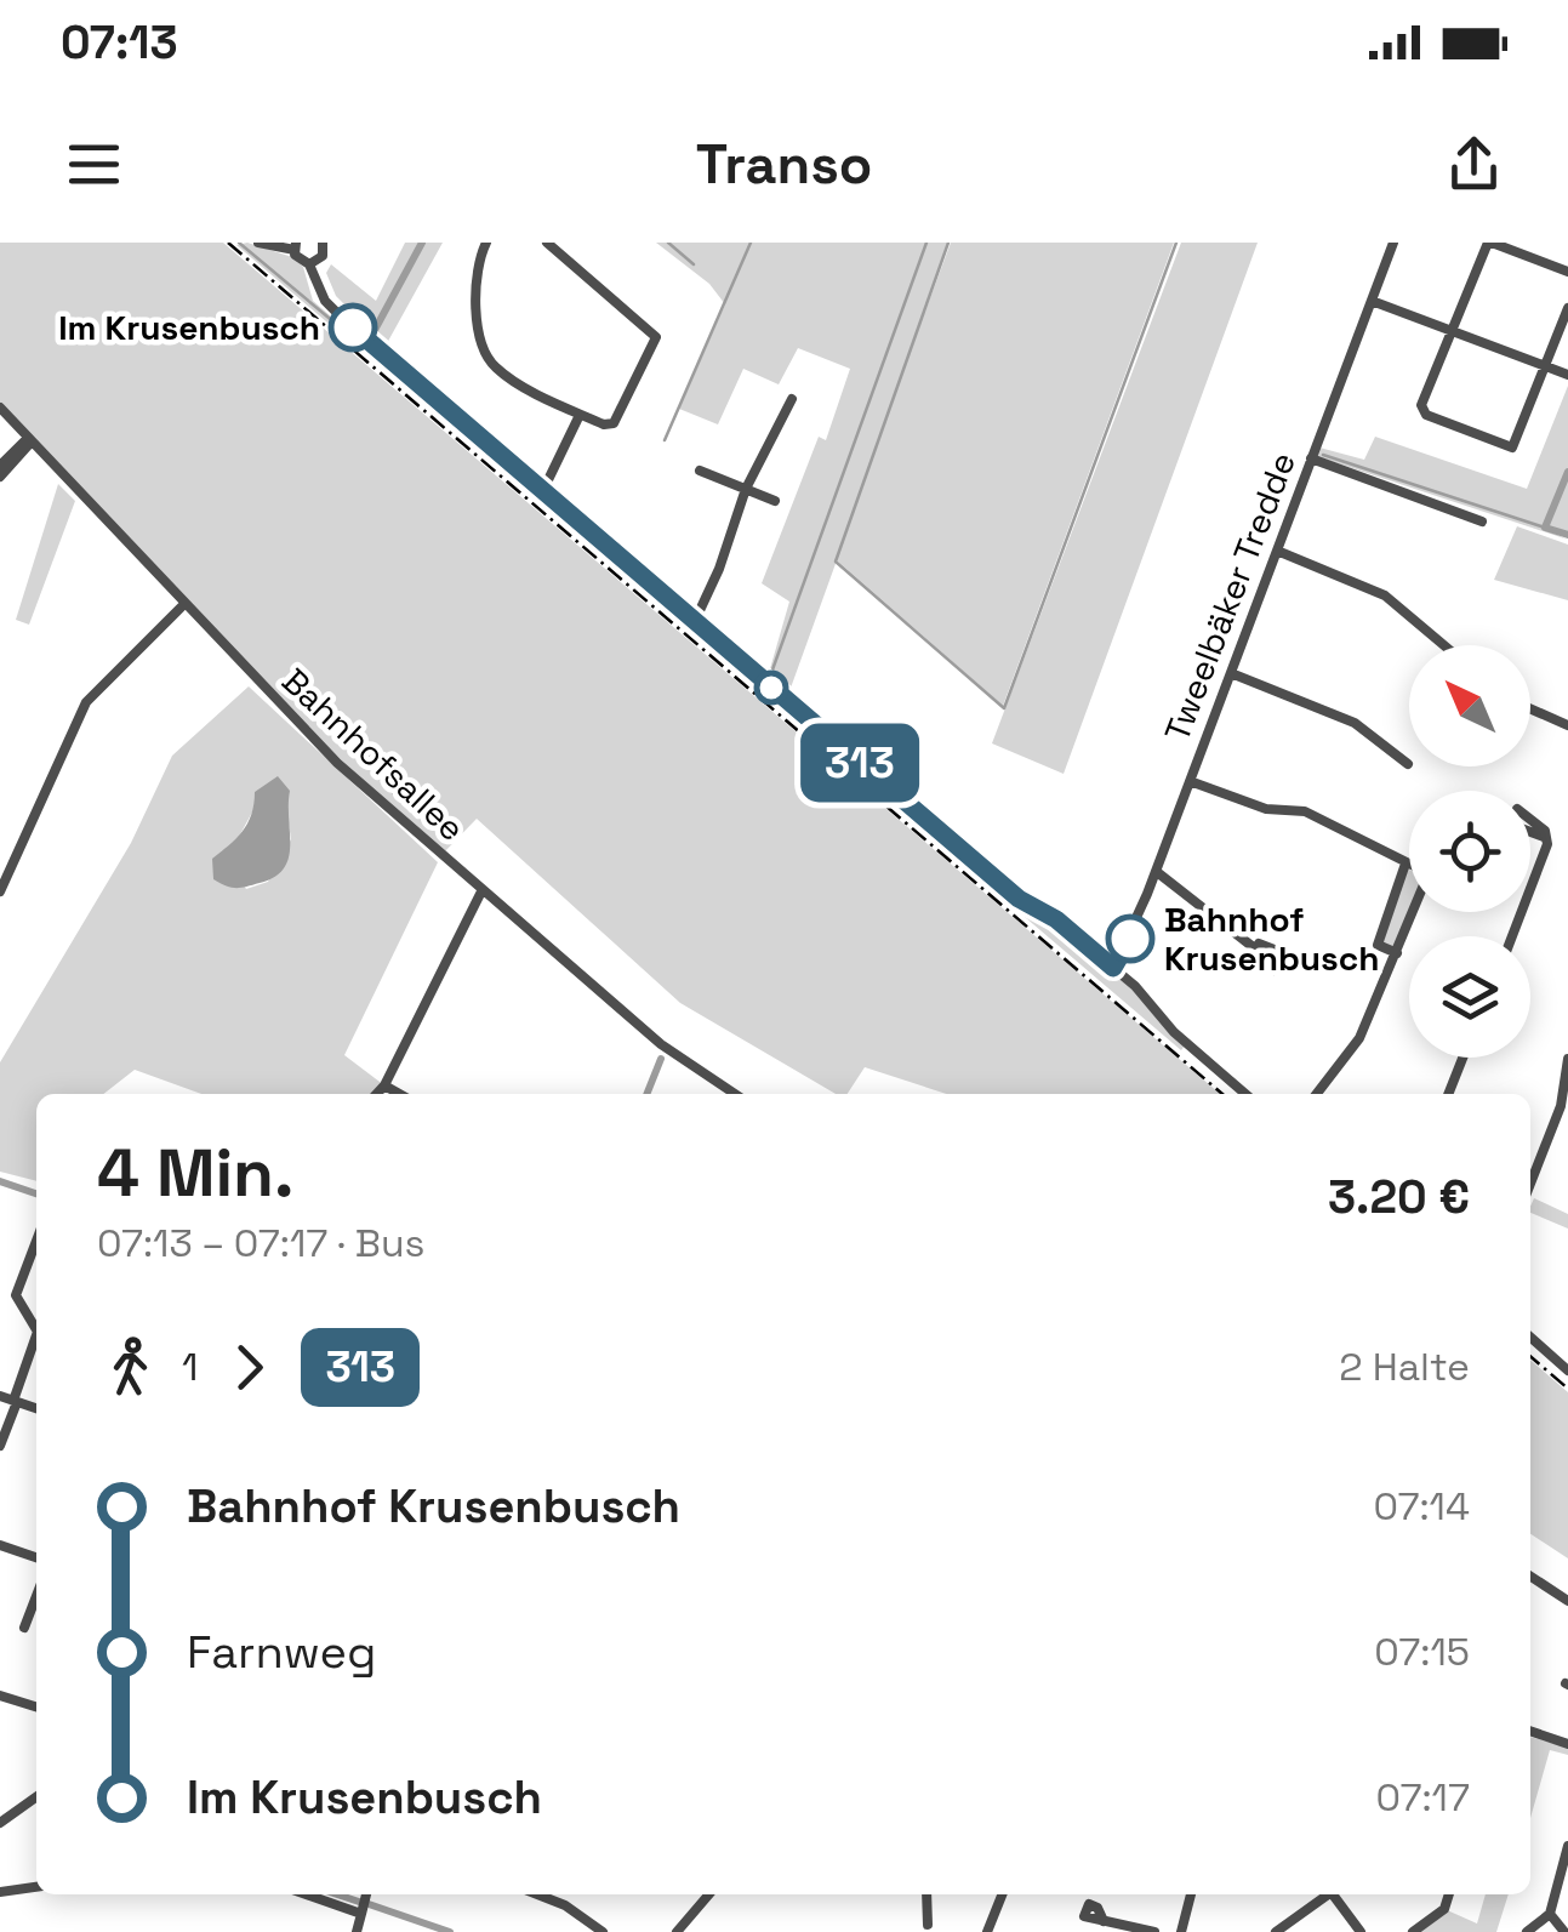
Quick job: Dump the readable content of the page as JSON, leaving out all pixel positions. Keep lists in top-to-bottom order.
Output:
{
  "streets": {
    "street": ["Tweelbäker Tredde", "Bahnhofsallee"]
  },
  "places": ["Im Krusenbusch", "Bahnhof Krusenbusch"],
  "lines": ["bus line 313"],
  "north": "top left",
  "page": {
    "status": "07:13",
    "header": "Transo",
    "on_map": "313",
    "heading": ["4 Min.", "07:13 – 07:17 · Bus", "3.20 €"],
    "legs": ["1", "313", "2 Halte"],
    "list": [
      {
        "name": "Bahnhof Krusenbusch",
        "value": "07:14"
      },
      {
        "name": "Farnweg",
        "value": "07:15"
      },
      {
        "name": "Im Krusenbusch",
        "value": "07:17"
      }
    ]
  }
}
